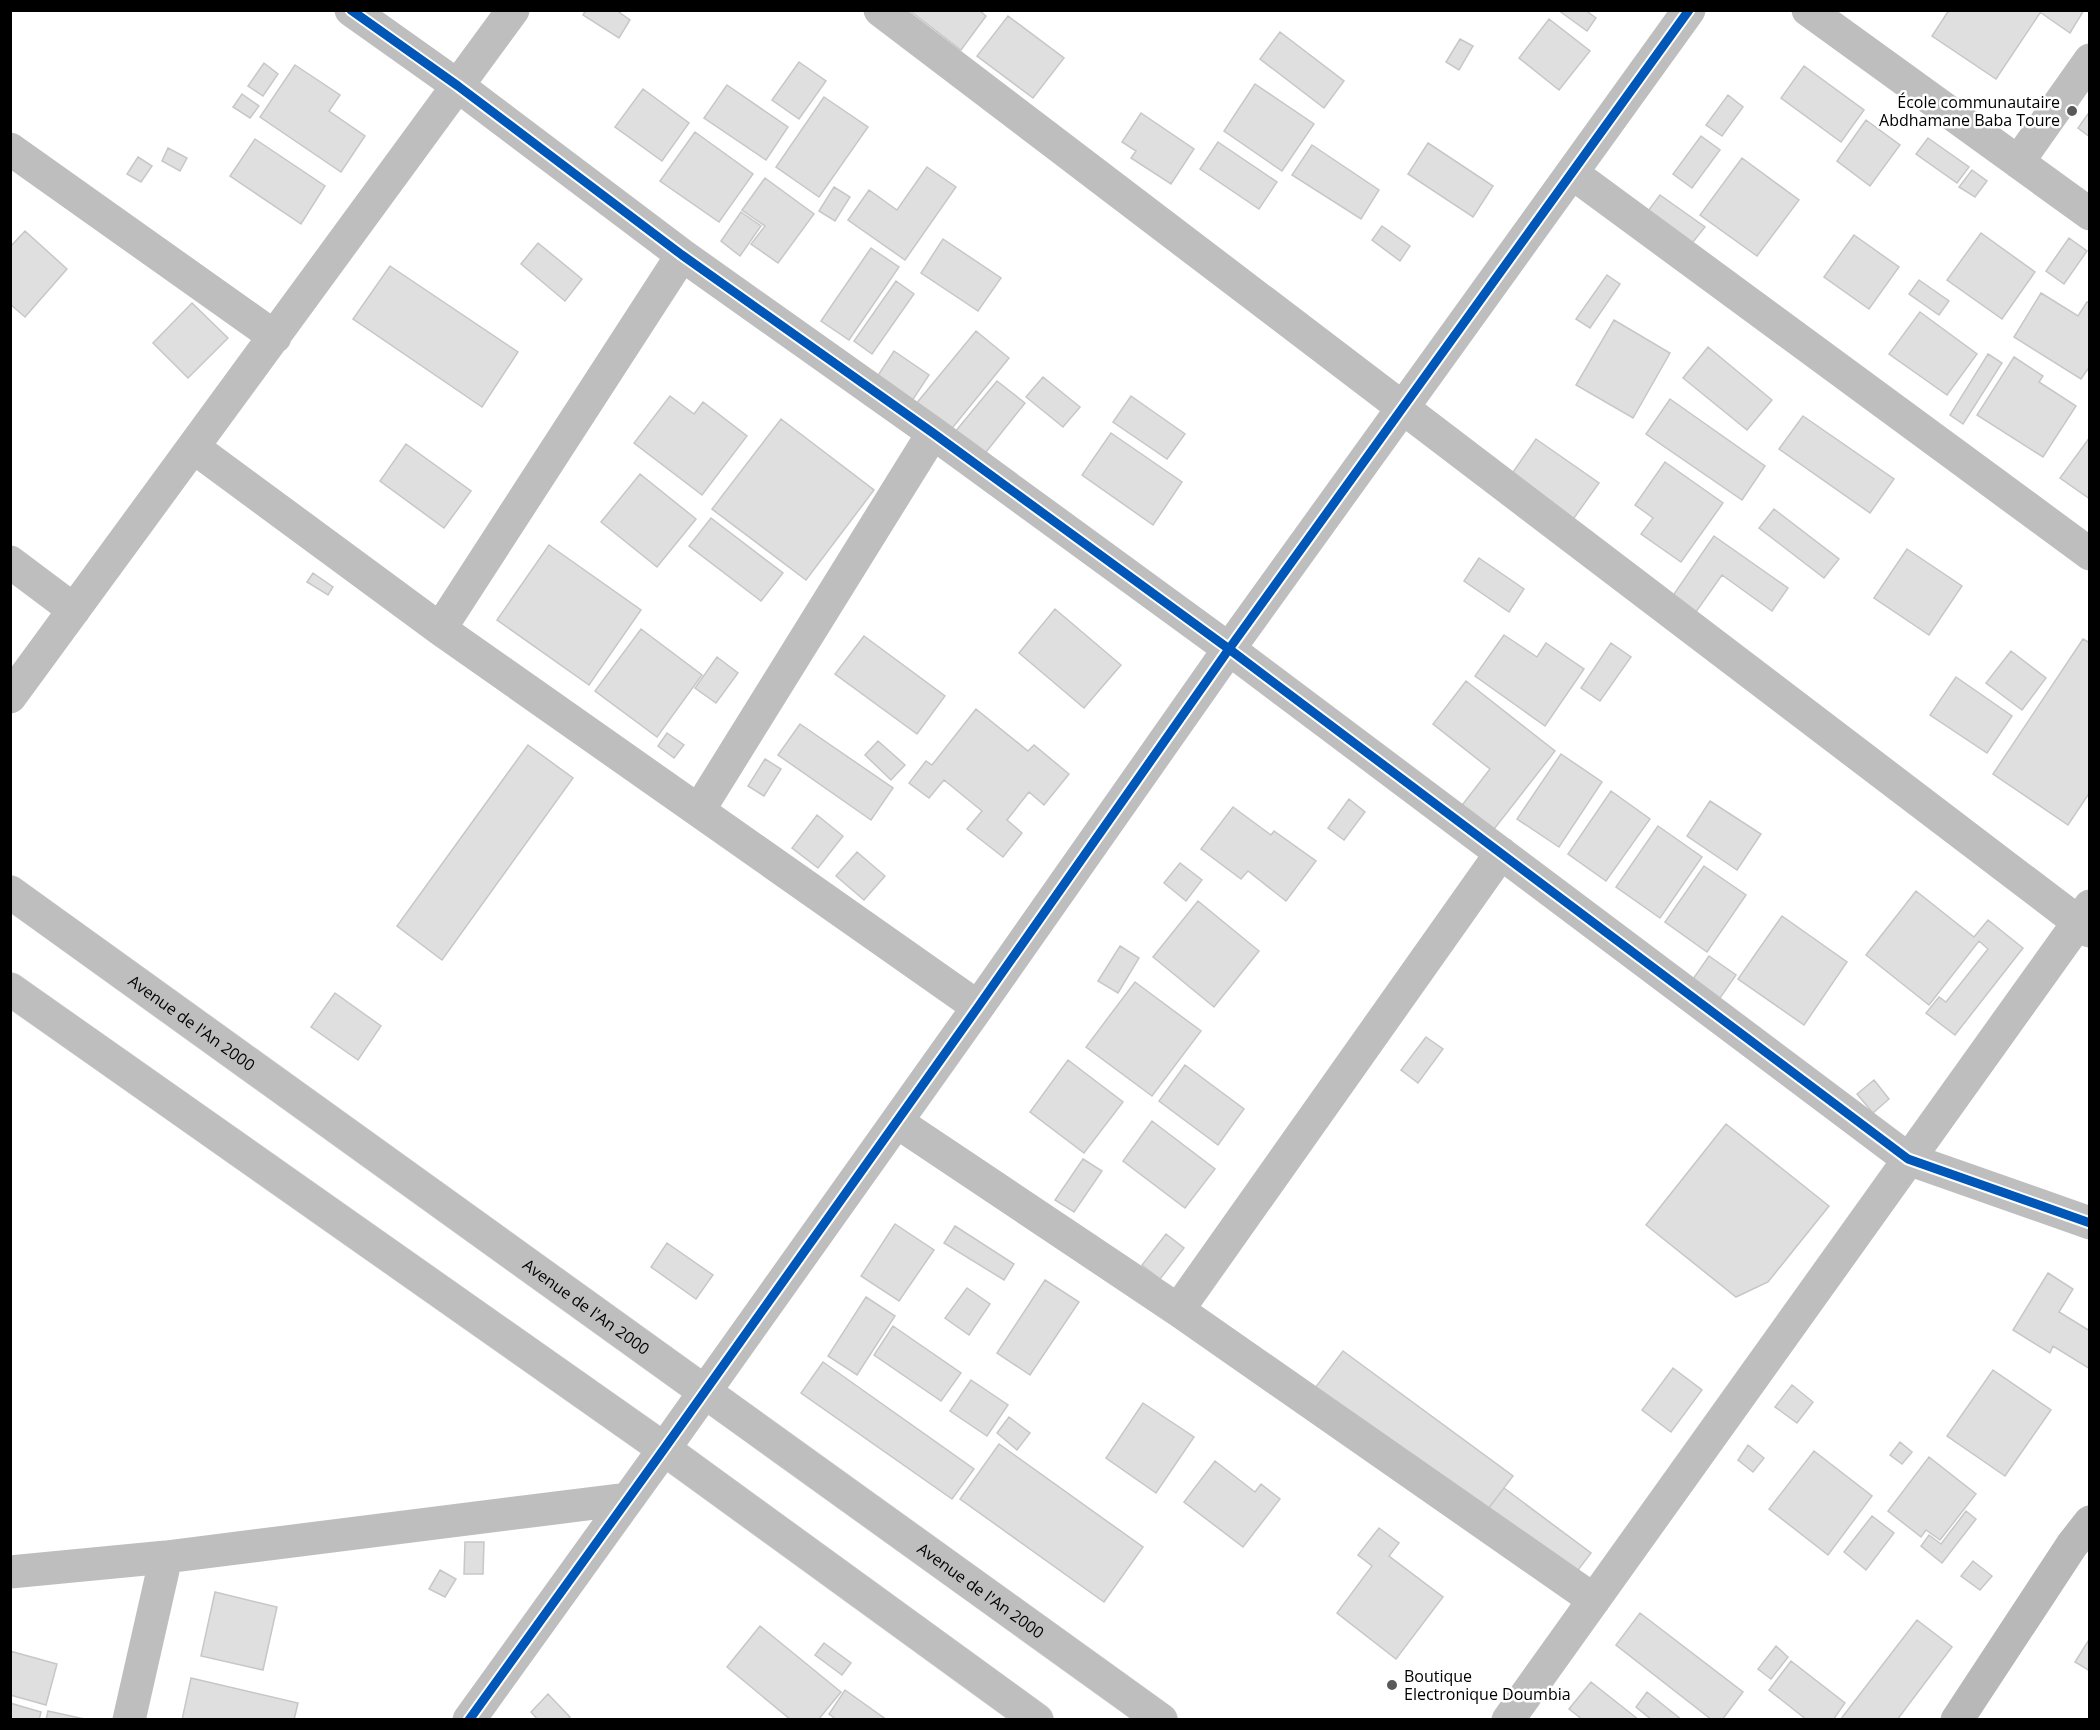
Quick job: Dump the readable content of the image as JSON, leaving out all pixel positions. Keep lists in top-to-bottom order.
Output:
{
  "streets": {
    "street": ["Avenue de l'An 2000"]
  },
  "places": ["École communautaire Abdhamane Baba Toure", "Boutique Electronique Doumbia"]
}
